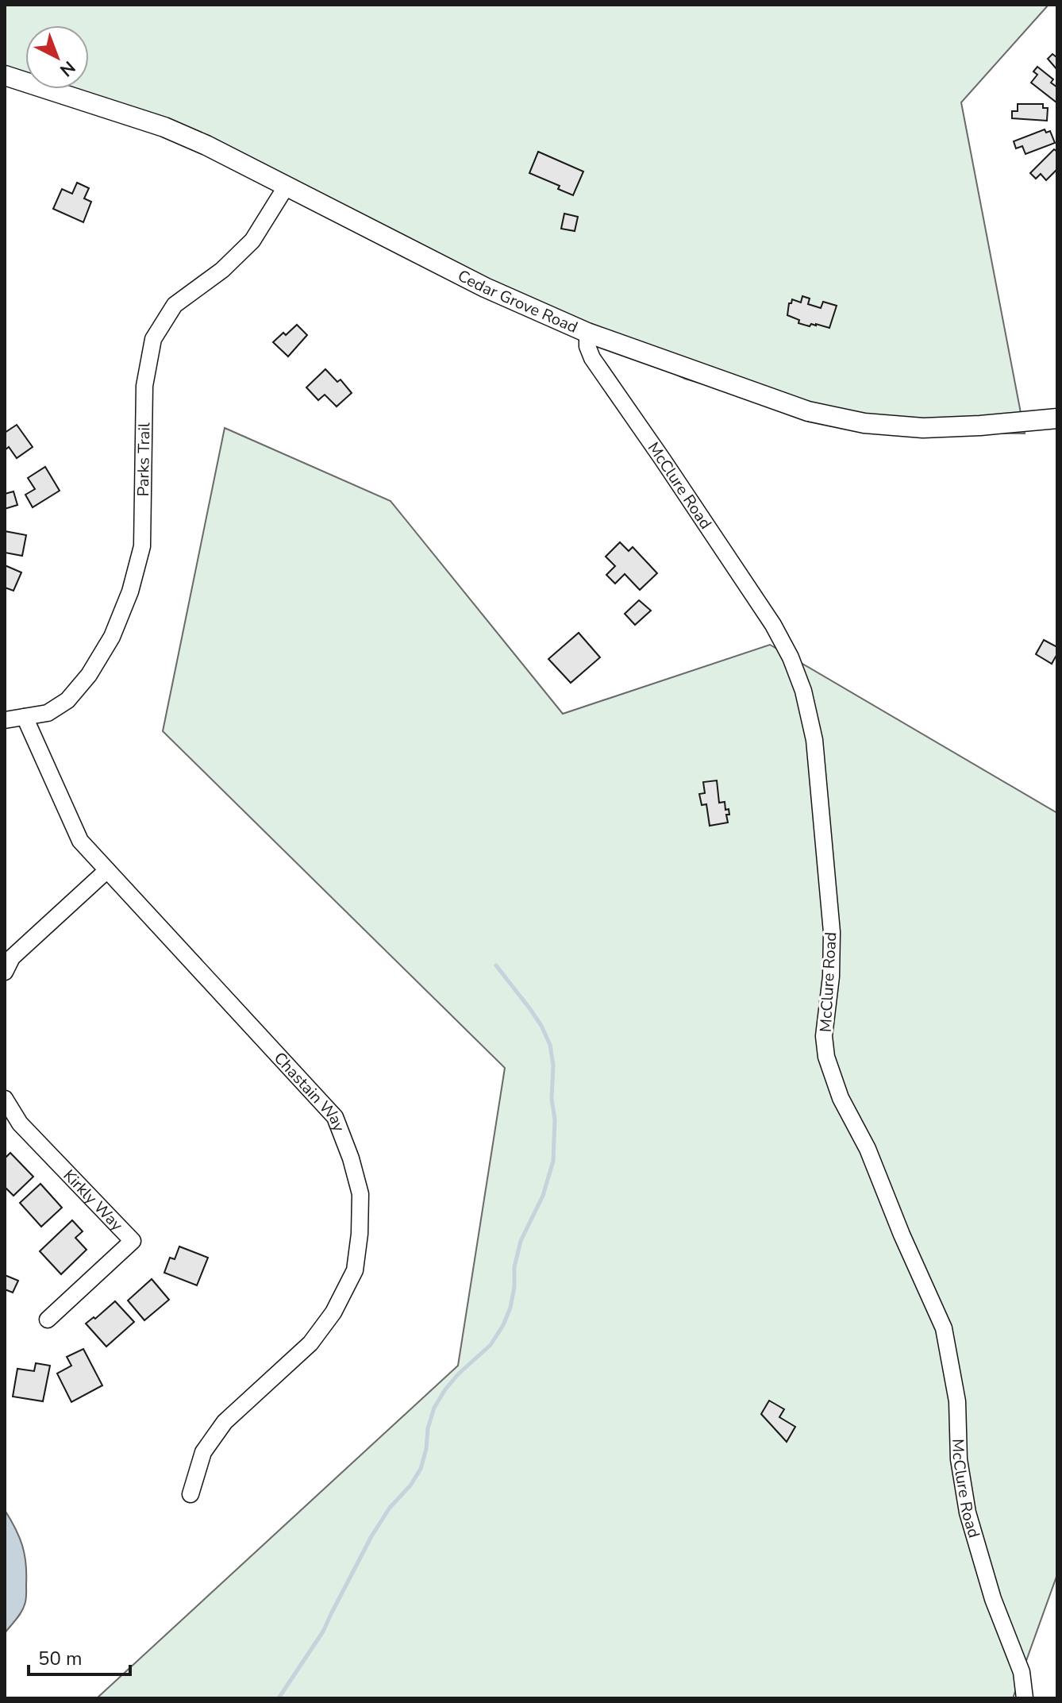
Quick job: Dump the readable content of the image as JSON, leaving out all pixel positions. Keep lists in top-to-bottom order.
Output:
{
  "streets": {
    "main road": ["Cedar Grove Road"],
    "street": [
      "Parks Trail",
      "McClure Road",
      "Chastain Way",
      "Kirkly Way"
    ]
  },
  "crossings": [
    ["Cedar Grove Road", "Parks Trail"],
    ["Cedar Grove Road", "McClure Road"],
    ["Parks Trail", "Chastain Way"]
  ],
  "scale_bar": "50 m",
  "north": "bottom right"
}
